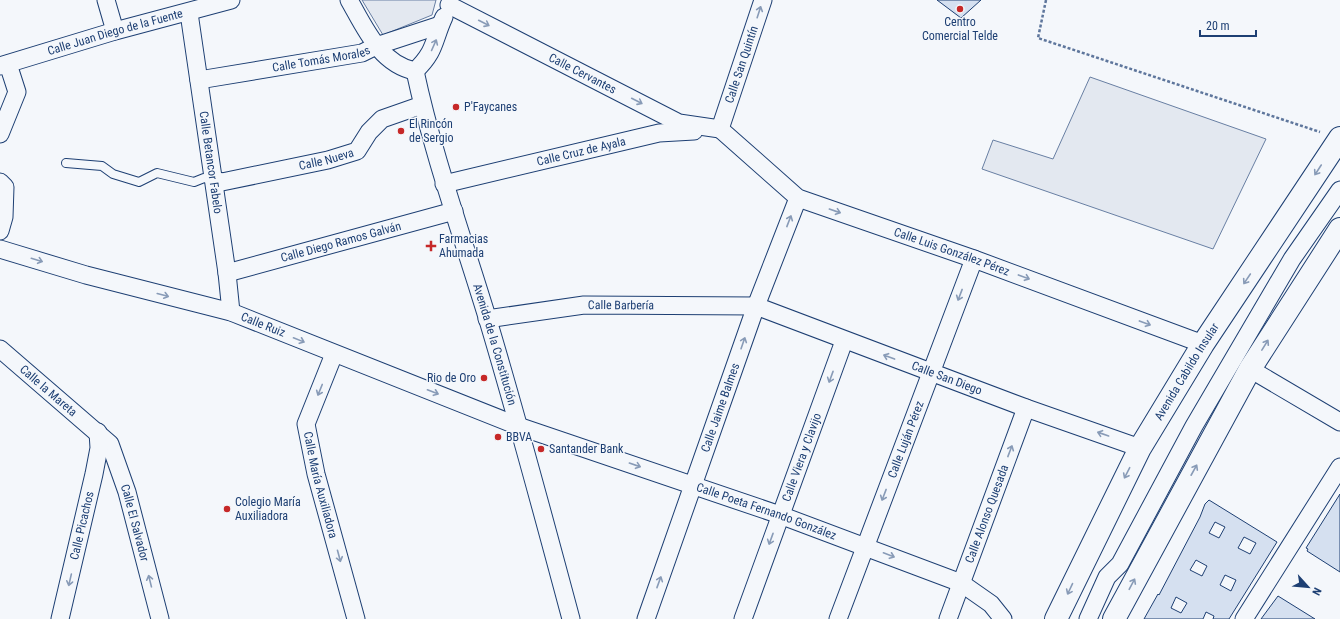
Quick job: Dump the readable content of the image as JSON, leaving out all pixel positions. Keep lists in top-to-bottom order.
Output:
{
  "streets": {
    "main road": ["Avenida Cabildo Insular"],
    "street": [
      "Calle Juan Diego de la Fuente",
      "Calle Tomás Morales",
      "Calle San Quintín",
      "Calle Cervantes",
      "Calle Cruz de Ayala",
      "Calle Nueva",
      "Calle Betancor Fabelo",
      "Calle Diego Ramos Galván",
      "Calle Luis González Pérez",
      "Calle Barbería",
      "Calle Ruiz",
      "Avenida de la Constitución",
      "Calle San Diego",
      "Calle la Mareta",
      "Calle Jaime Balmes",
      "Calle Luján Pérez",
      "Calle Viera y Clavijo",
      "Calle María Auxiliadora",
      "Calle Poeta Fernando González",
      "Calle Alonso Quesada",
      "Calle El Salvador",
      "Calle Picachos"
    ]
  },
  "crossings": [
    ["Calle Juan Diego de la Fuente", "Calle Betancor Fabelo"],
    ["Calle Tomás Morales", "Calle Betancor Fabelo"],
    ["Calle San Quintín", "Calle Cervantes"],
    ["Calle San Quintín", "Calle Cruz de Ayala"],
    ["Calle San Quintín", "Calle Luis González Pérez"],
    ["Calle Cervantes", "Calle Cruz de Ayala"],
    ["Calle Cervantes", "Calle Luis González Pérez"],
    ["Calle Cruz de Ayala", "Calle Luis González Pérez"],
    ["Calle Cruz de Ayala", "Avenida de la Constitución"],
    ["Calle Nueva", "Calle Betancor Fabelo"],
    ["Calle Nueva", "Avenida de la Constitución"],
    ["Calle Betancor Fabelo", "Calle Diego Ramos Galván"],
    ["Calle Betancor Fabelo", "Calle Ruiz"],
    ["Calle Diego Ramos Galván", "Avenida de la Constitución"],
    ["Calle Luis González Pérez", "Avenida Cabildo Insular"],
    ["Calle Luis González Pérez", "Calle Jaime Balmes"],
    ["Calle Luis González Pérez", "Calle Luján Pérez"],
    ["Calle Barbería", "Avenida de la Constitución"],
    ["Calle Barbería", "Calle San Diego"],
    ["Calle Barbería", "Calle Jaime Balmes"],
    ["Calle Ruiz", "Avenida de la Constitución"],
    ["Calle Ruiz", "Calle María Auxiliadora"],
    ["Calle Ruiz", "Calle Poeta Fernando González"],
    ["Avenida de la Constitución", "Calle Poeta Fernando González"],
    ["Avenida Cabildo Insular", "Calle San Diego"],
    ["Calle San Diego", "Calle Jaime Balmes"],
    ["Calle San Diego", "Calle Luján Pérez"],
    ["Calle San Diego", "Calle Viera y Clavijo"],
    ["Calle San Diego", "Calle Alonso Quesada"],
    ["Calle la Mareta", "Calle El Salvador"],
    ["Calle la Mareta", "Calle Picachos"],
    ["Calle Jaime Balmes", "Calle Poeta Fernando González"],
    ["Calle Luján Pérez", "Calle Poeta Fernando González"],
    ["Calle Viera y Clavijo", "Calle Poeta Fernando González"],
    ["Calle Poeta Fernando González", "Calle Alonso Quesada"],
    ["Calle El Salvador", "Calle Picachos"]
  ],
  "one_way": [
    "Calle San Quintín",
    "Calle Cervantes",
    "Calle Luis González Pérez",
    "Calle Ruiz",
    "Calle San Diego",
    "Calle Jaime Balmes",
    "Calle Luján Pérez",
    "Calle Viera y Clavijo",
    "Calle María Auxiliadora",
    "Calle Poeta Fernando González",
    "Calle El Salvador",
    "Calle Picachos"
  ],
  "places": {
    "other": [
      "Centro Comercial Telde",
      "P'Faycanes",
      "El Rincón de Sergio",
      "Rio de Oro",
      "BBVA",
      "Santander Bank",
      "Colegio María Auxiliadora"
    ],
    "health": ["Farmacias Ahumada"]
  },
  "scale_bar": "20 m",
  "north": "bottom right"
}
